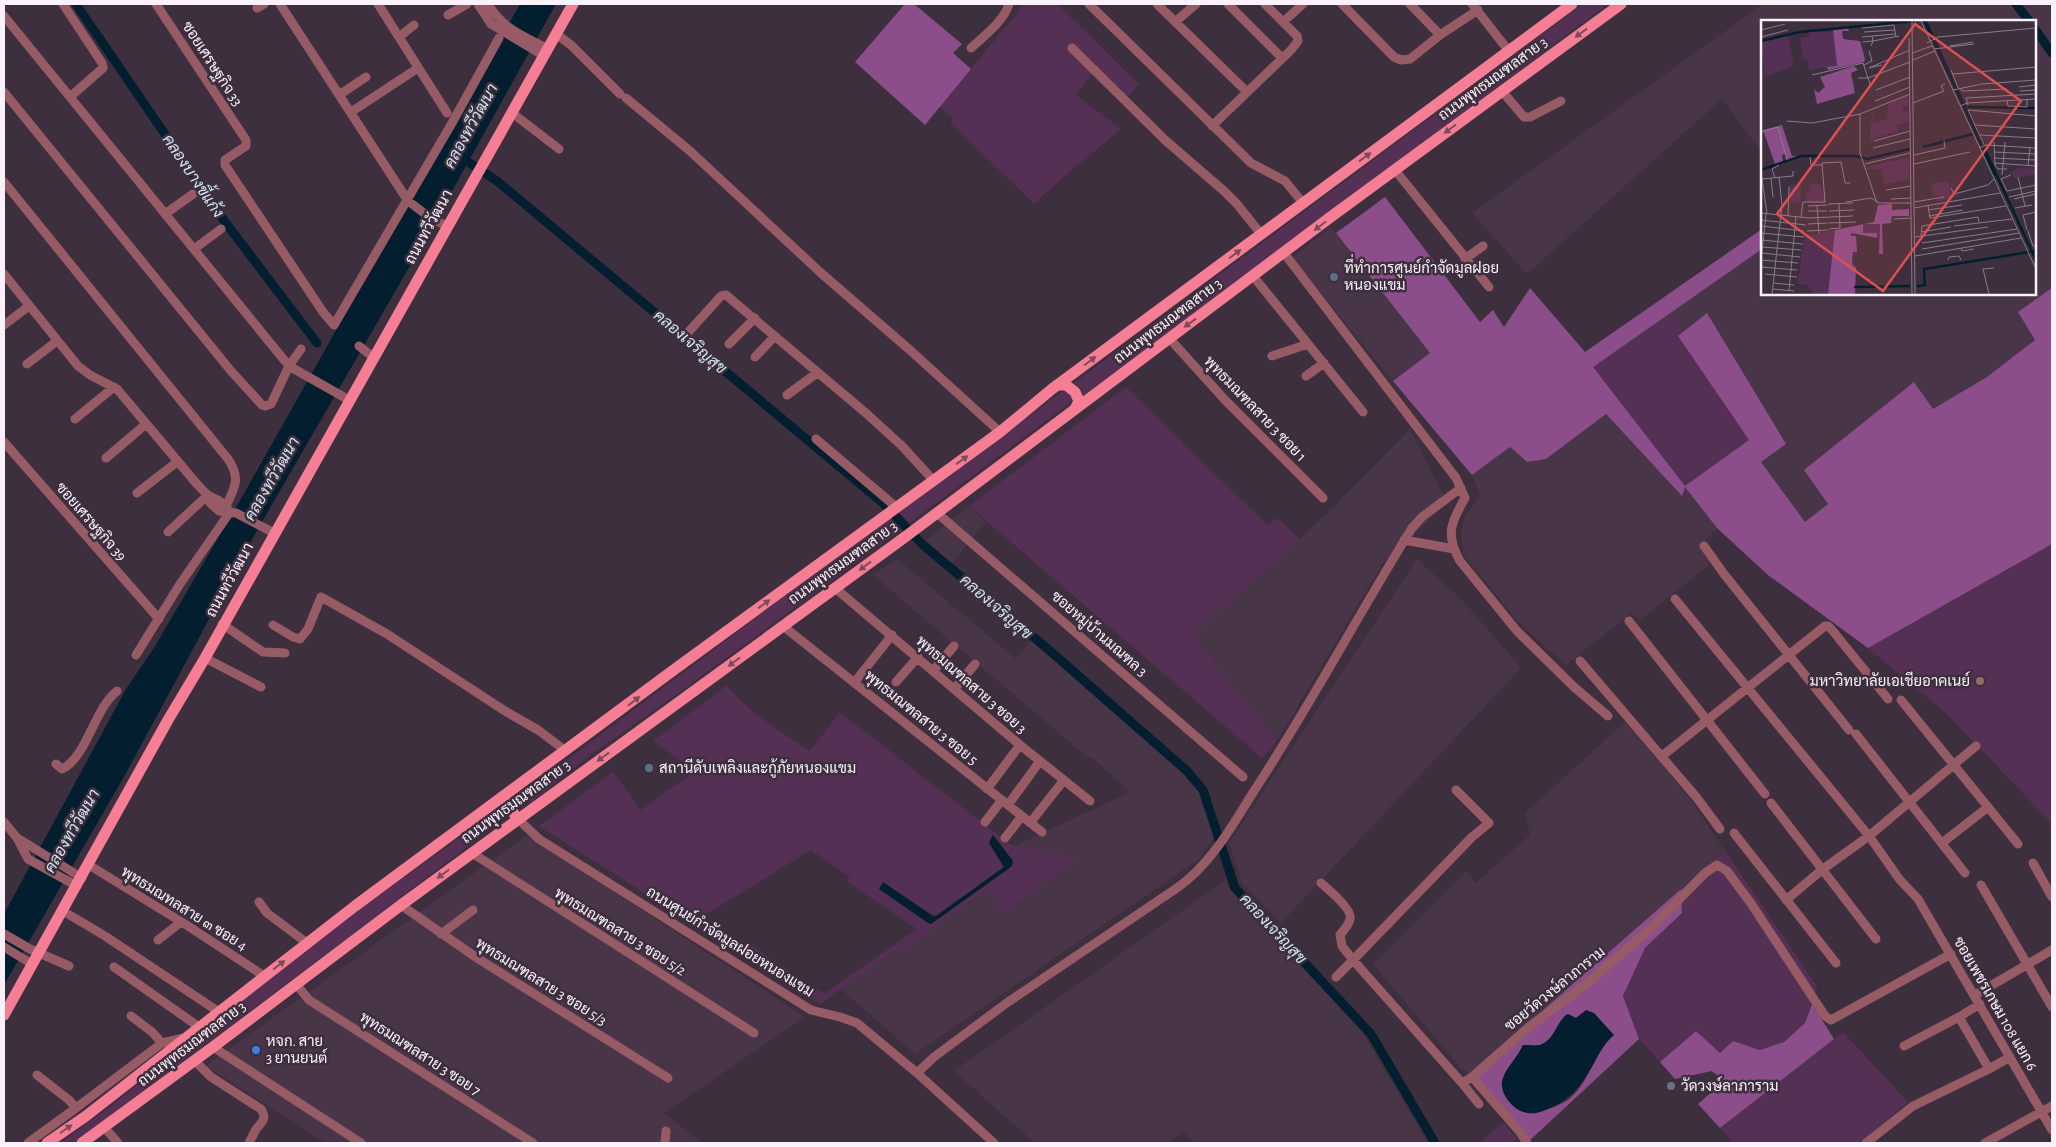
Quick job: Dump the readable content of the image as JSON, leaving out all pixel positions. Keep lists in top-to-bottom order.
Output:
{
  "streets": {
    "main road": ["ถนนพุทธมณฑลสาย 3", "ถนนทวีวัฒนา"],
    "street": [
      "ซอยเศรษฐกิจ 33",
      "พุทธมณฑลสาย 3 ซอย 1",
      "ซอยเศรษฐกิจ 39",
      "ซอยหมู่บ้านมณฑล 3",
      "พุทธมณฑลสาย 3 ซอย 3",
      "พุทธมณฑลสาย 3 ซอย 5",
      "พุทธมณทลสาย ๓ ซอย 4",
      "พุทธมณฑลสาย 3 ซอย 5/2",
      "ถนนศูนย์กำจัดมูลฝอยหนองแขม",
      "พุทธมณฑลสาย 3 ซอย 5/3",
      "ซอยวัดวงษ์ลาภาราม",
      "ซอยเพชรเกษม 108 แยก 6",
      "พุทธมณฑลสาย 3 ซอย 7"
    ]
  },
  "crossings": [
    ["ถนนพุทธมณฑลสาย 3", "พุทธมณฑลสาย 3 ซอย 1"],
    ["ถนนพุทธมณฑลสาย 3", "ซอยหมู่บ้านมณฑล 3"],
    ["ถนนพุทธมณฑลสาย 3", "พุทธมณฑลสาย 3 ซอย 3"],
    ["ถนนพุทธมณฑลสาย 3", "พุทธมณฑลสาย 3 ซอย 5"],
    ["ถนนพุทธมณฑลสาย 3", "พุทธมณทลสาย ๓ ซอย 4"],
    ["ถนนพุทธมณฑลสาย 3", "พุทธมณฑลสาย 3 ซอย 5/2"],
    ["ถนนพุทธมณฑลสาย 3", "ถนนศูนย์กำจัดมูลฝอยหนองแขม"],
    ["ถนนพุทธมณฑลสาย 3", "พุทธมณฑลสาย 3 ซอย 5/3"],
    ["ถนนพุทธมณฑลสาย 3", "พุทธมณฑลสาย 3 ซอย 7"],
    ["ถนนทวีวัฒนา", "พุทธมณทลสาย ๓ ซอย 4"],
    ["ซอยวัดวงษ์ลาภาราม", "ซอยเพชรเกษม 108 แยก 6"]
  ],
  "water": ["คลองทวีวัฒนา", "คลองบางขี้แก้ง", "คลองเจริญสุข"],
  "places": [
    "ที่ทำการศูนย์กำจัดมูลฝอย หนองแขม",
    "มหาวิทยาลัยเอเชียอาคเนย์",
    "สถานีดับเพลิงและกู้ภัยหนองแขม",
    "หจก. สาย 3 ยานยนต์",
    "วัดวงษ์ลาภาราม"
  ]
}
